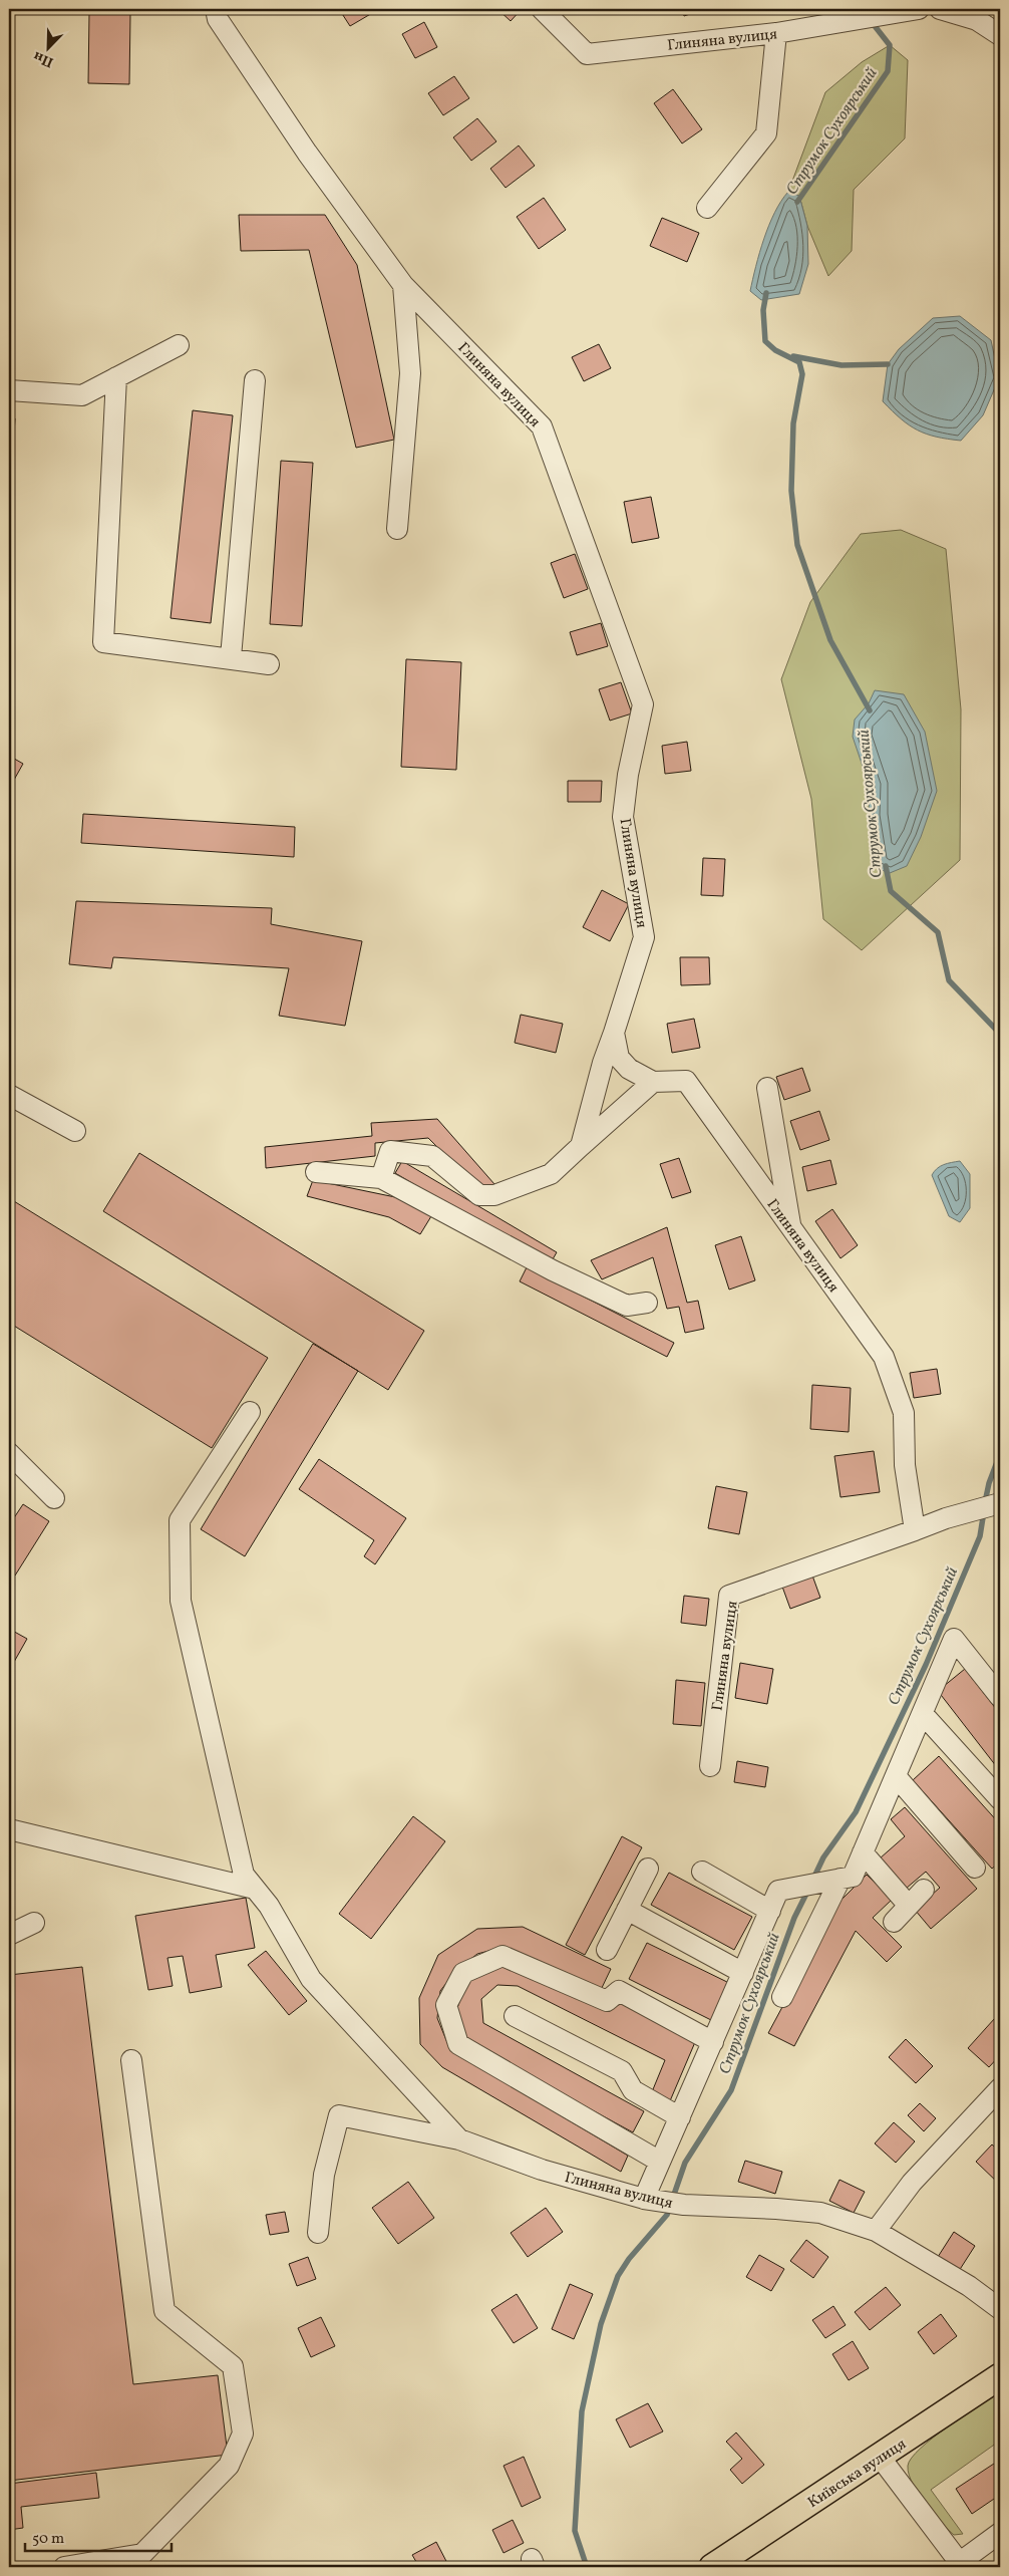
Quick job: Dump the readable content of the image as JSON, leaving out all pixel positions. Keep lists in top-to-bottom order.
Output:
{
  "streets": {
    "main road": ["Київська вулиця"],
    "street": ["Глиняна вулиця"]
  },
  "water": ["Струмок Сухоярський"],
  "scale_bar": "50 m",
  "north": "bottom left"
}
